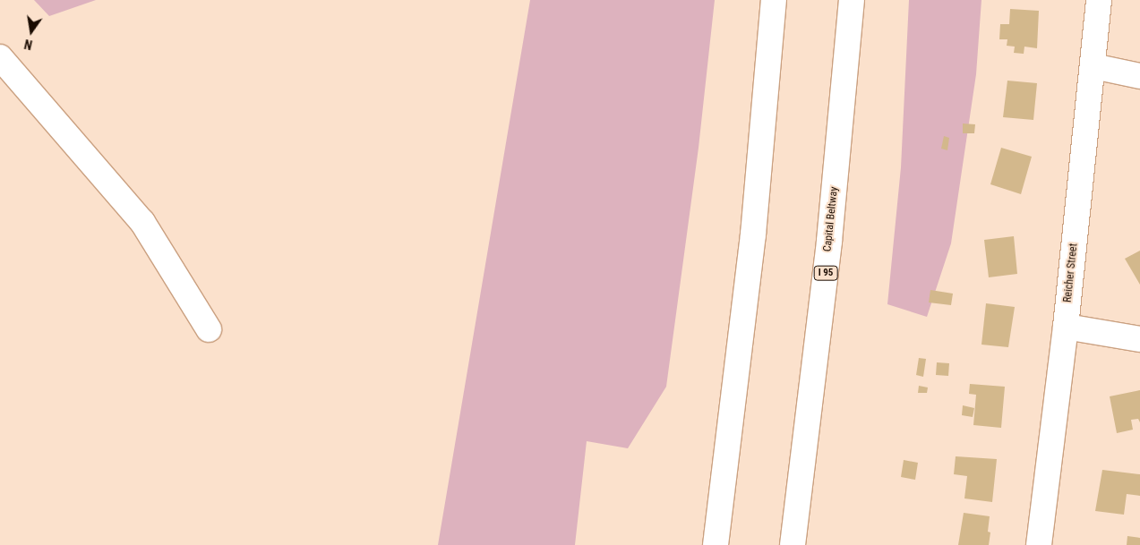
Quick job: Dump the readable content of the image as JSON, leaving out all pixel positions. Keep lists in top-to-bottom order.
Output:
{
  "streets": {
    "main road": ["Capital Beltway", "I 95", "Reicher Street"]
  },
  "north": "bottom"
}
